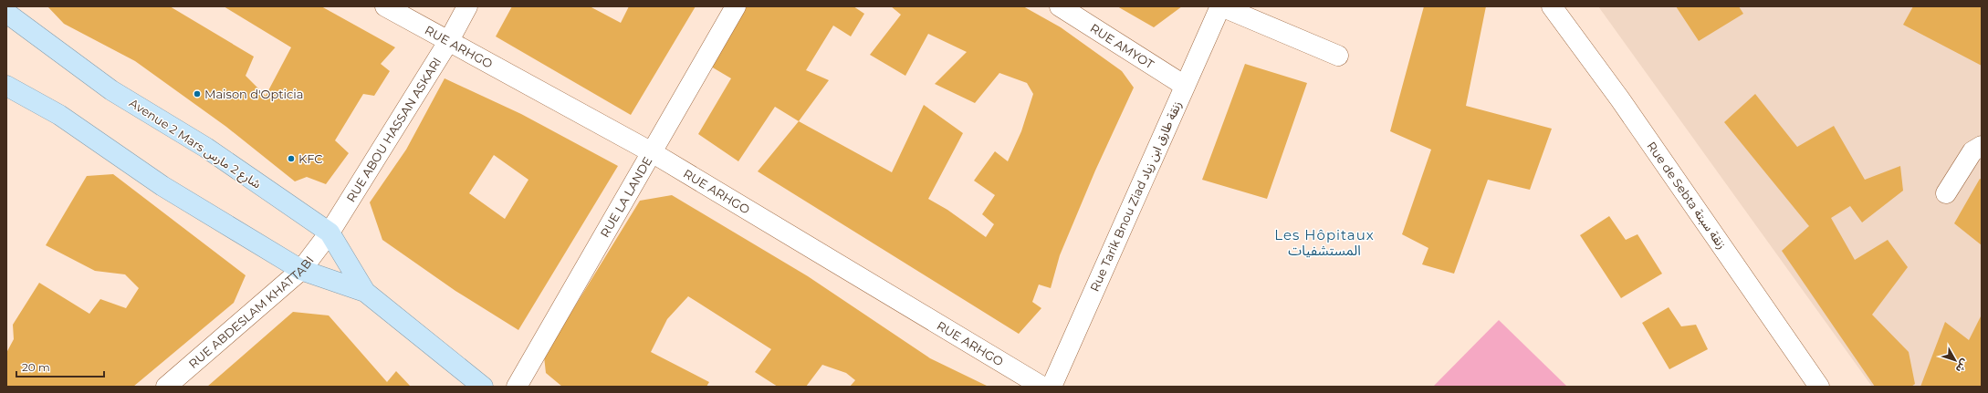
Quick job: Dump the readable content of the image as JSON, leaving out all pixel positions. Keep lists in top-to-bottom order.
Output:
{
  "streets": {
    "main road": ["Avenue 2 Mars شارع 2 مارس"],
    "street": [
      "RUE AMYOT",
      "RUE ARHGO",
      "RUE ABOU HASSAN ASKARI",
      "Rue de Sebta زنقة سبتة",
      "RUE LA LANDE",
      "Rue Tarik Bnou Ziad زنقة طارق ابن زياد",
      "RUE ABDESLAM KHATTABI"
    ]
  },
  "crossings": [
    ["RUE AMYOT", "Rue Tarik Bnou Ziad زنقة طارق ابن زياد"],
    ["RUE ARHGO", "RUE ABOU HASSAN ASKARI"],
    ["RUE ARHGO", "RUE LA LANDE"],
    ["RUE ABOU HASSAN ASKARI", "Avenue 2 Mars شارع 2 مارس"],
    ["RUE ABOU HASSAN ASKARI", "RUE ABDESLAM KHATTABI"],
    ["Avenue 2 Mars شارع 2 مارس", "RUE ABDESLAM KHATTABI"]
  ],
  "districts": ["Les Hôpitaux المستشفيات"],
  "places": ["Maison d'Opticia", "KFC"],
  "scale_bar": "20 m",
  "north": "bottom right"
}
